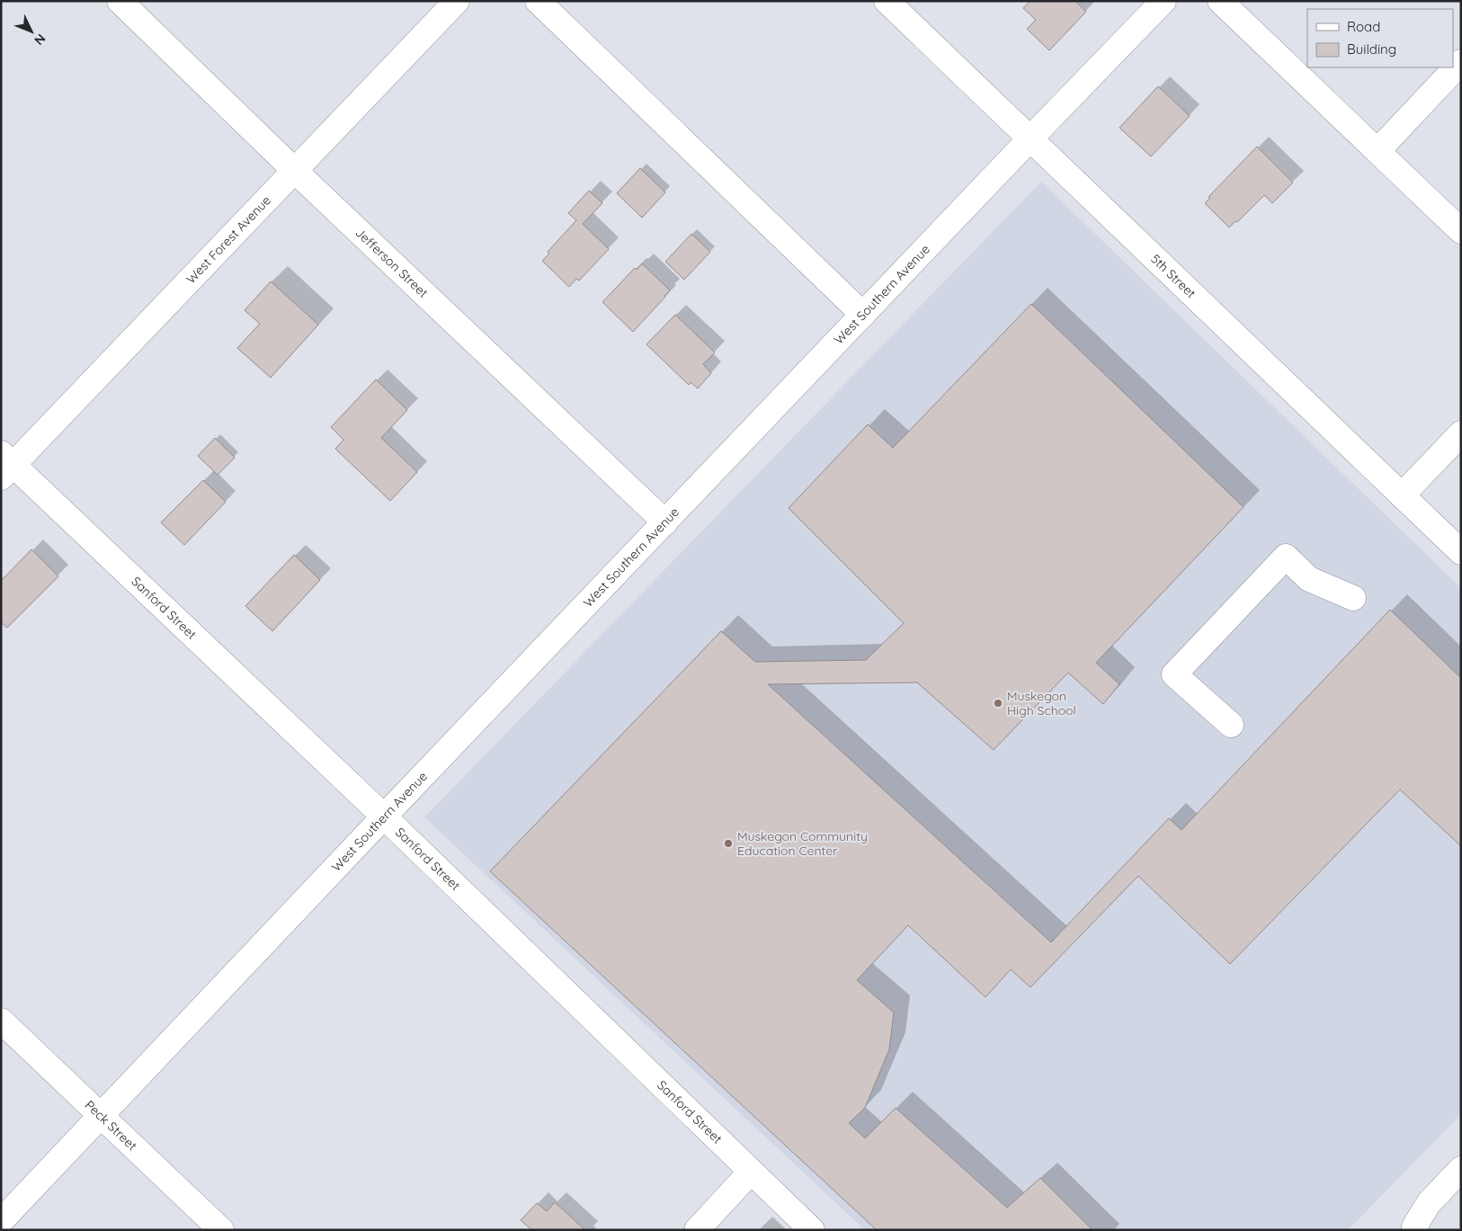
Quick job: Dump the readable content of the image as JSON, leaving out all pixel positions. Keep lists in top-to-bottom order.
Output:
{
  "streets": {
    "street": [
      "West Forest Avenue",
      "Jefferson Street",
      "5th Street",
      "West Southern Avenue",
      "Sanford Street",
      "Peck Street"
    ]
  },
  "crossings": [
    ["West Forest Avenue", "Jefferson Street"],
    ["West Forest Avenue", "Sanford Street"],
    ["Jefferson Street", "West Southern Avenue"],
    ["5th Street", "West Southern Avenue"],
    ["West Southern Avenue", "Sanford Street"],
    ["West Southern Avenue", "Peck Street"]
  ],
  "places": ["Muskegon High School", "Muskegon Community Education Center"],
  "legend": ["Road", "Building"],
  "north": "bottom right"
}
